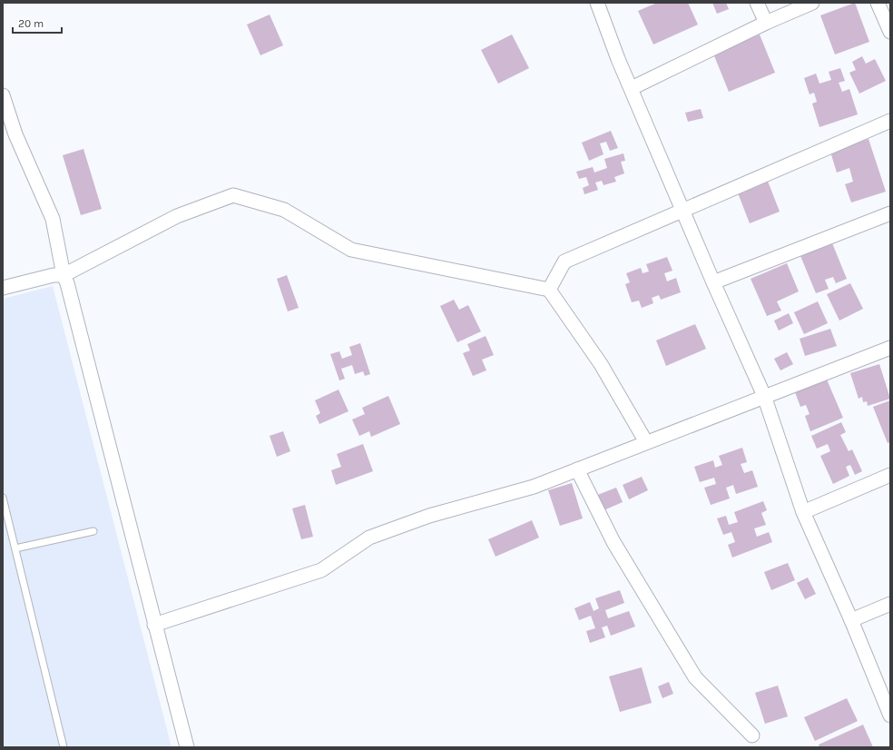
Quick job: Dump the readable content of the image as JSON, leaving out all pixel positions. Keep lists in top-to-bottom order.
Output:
{
  "scale_bar": "20 m"
}
